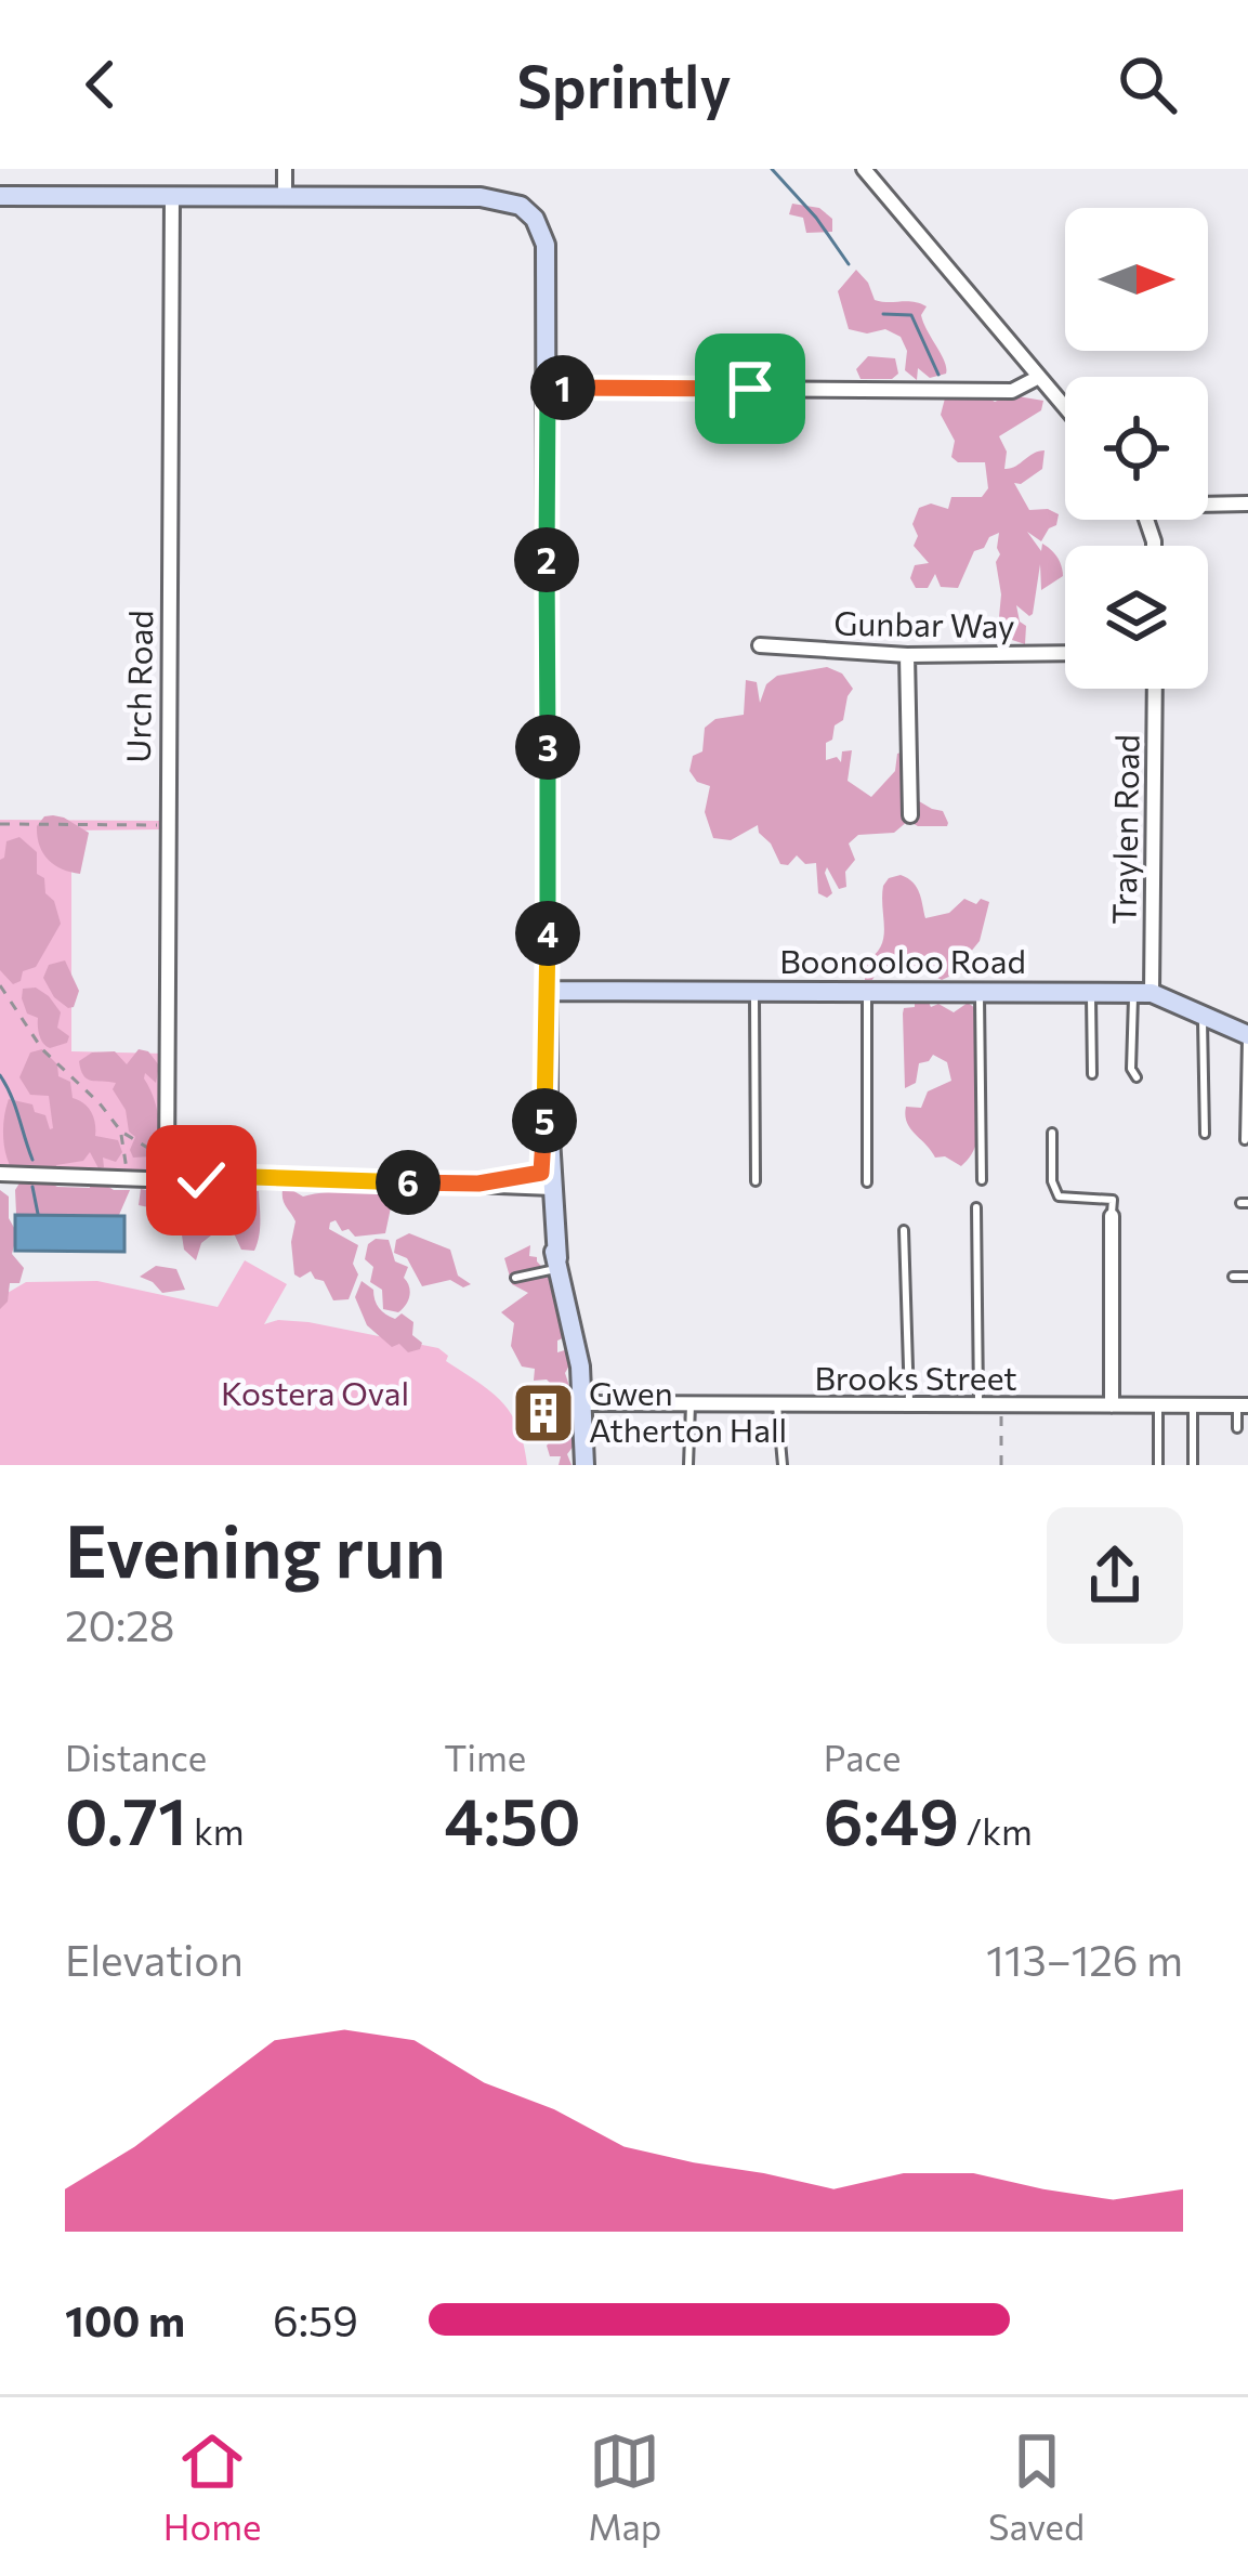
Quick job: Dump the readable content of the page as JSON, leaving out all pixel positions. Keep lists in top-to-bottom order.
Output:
{
  "streets": {
    "street": [
      "Gunbar Way",
      "Urch Road",
      "Traylen Road",
      "Boonooloo Road",
      "Brooks Street"
    ]
  },
  "crossings": [
    ["Traylen Road", "Boonooloo Road"]
  ],
  "parks": ["Kostera Oval"],
  "places": {
    "building": ["Gwen Atherton Hall"]
  },
  "north": "right",
  "page": {
    "header": "Sprintly",
    "pins": [
      "1",
      "2",
      "3",
      "4",
      "5",
      "6"
    ],
    "heading": ["Evening run", "20:28"],
    "stats": [
      ["Distance", "0.71 km"],
      ["Time", "4:50"],
      ["Pace", "6:49 /km"]
    ],
    "chart": ["Elevation", "113–126 m"],
    "list": [
      {
        "name": "100 m",
        "note": "6:59"
      }
    ],
    "tabs": ["Home", "Map", "Saved"]
  }
}
